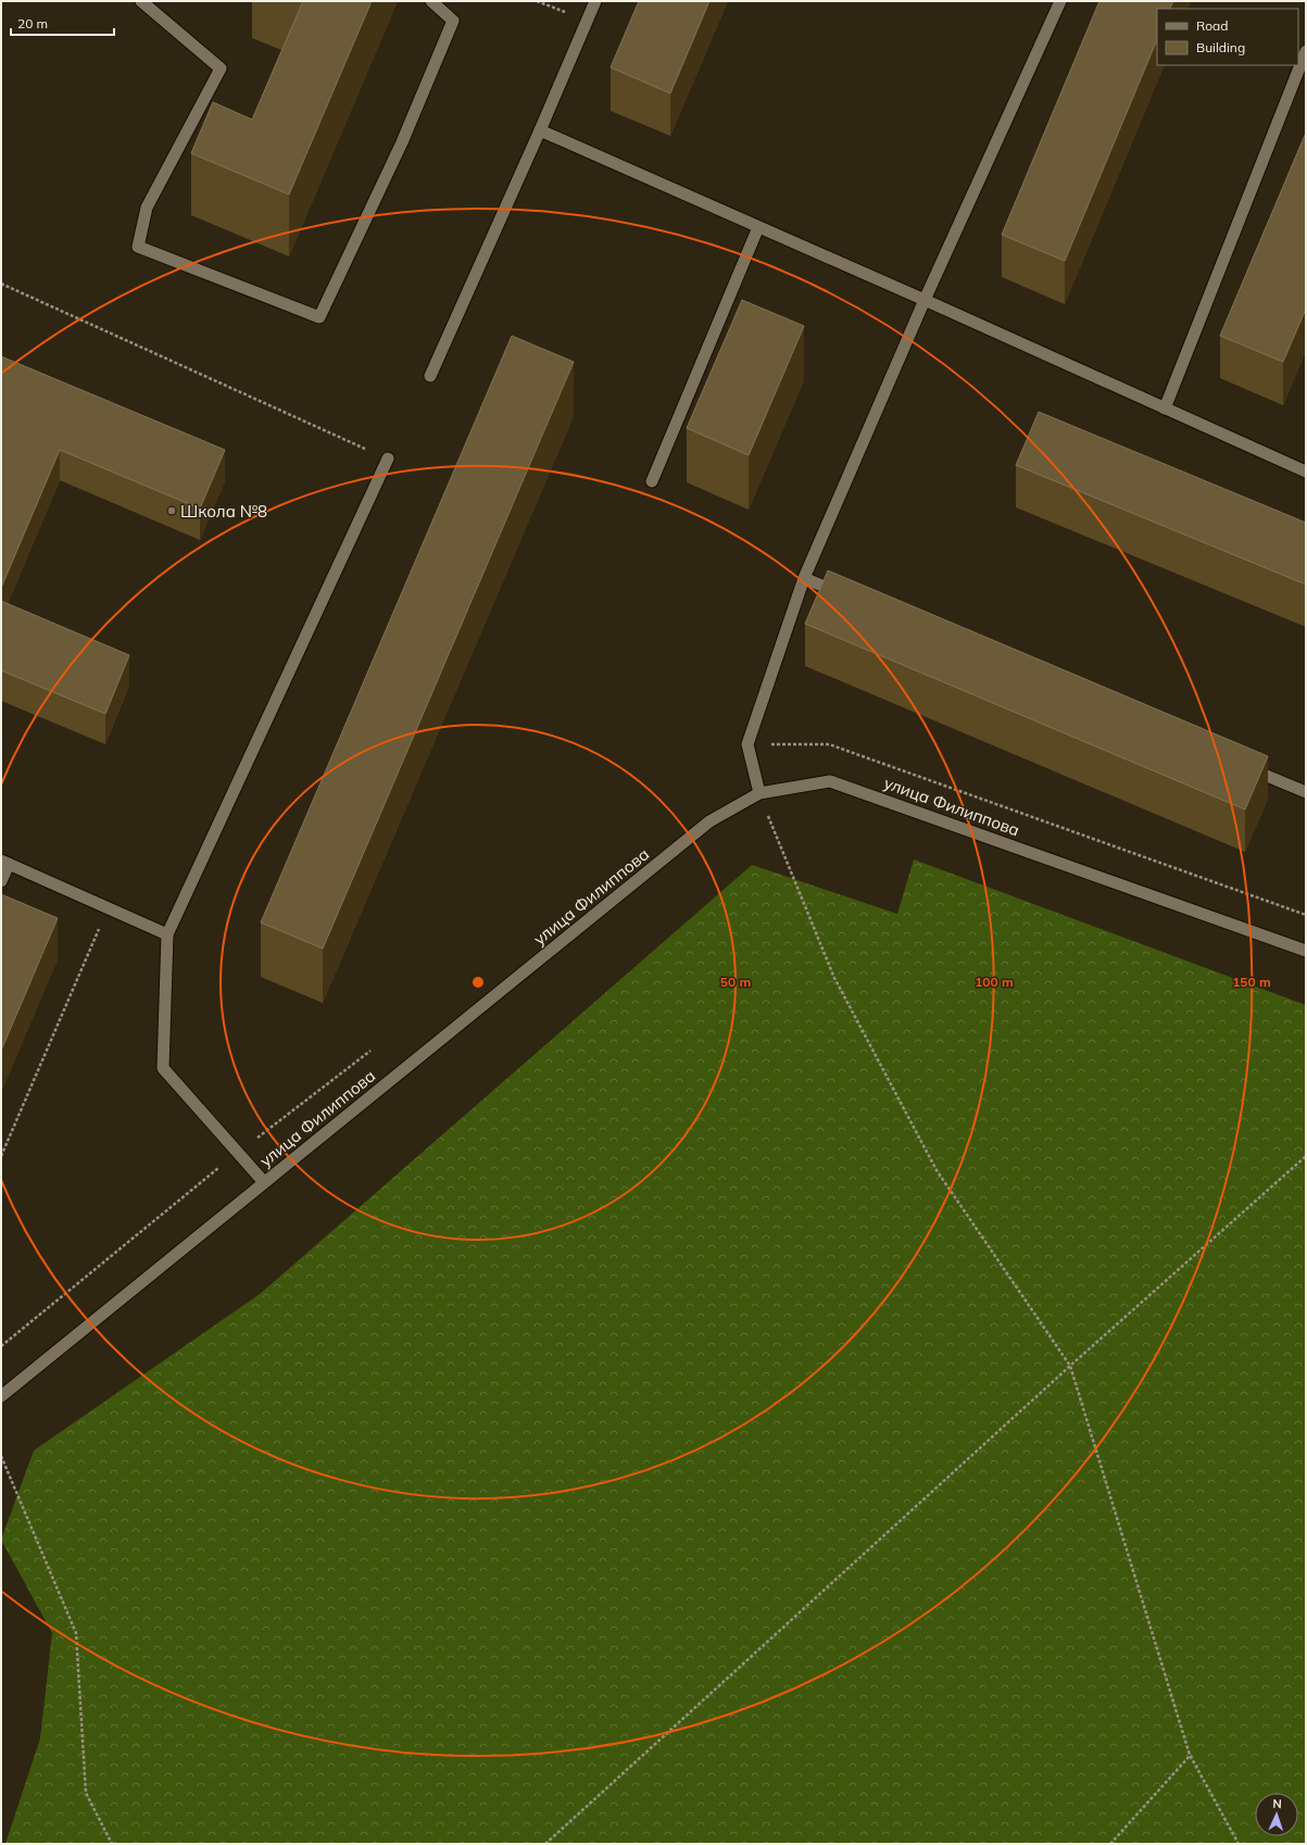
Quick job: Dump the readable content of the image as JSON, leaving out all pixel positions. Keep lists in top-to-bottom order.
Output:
{
  "streets": {
    "street": ["улица Филиппова"]
  },
  "places": ["Школа №8"],
  "legend": ["Road", "Building"],
  "scale_bar": "20 m",
  "north": "top",
  "rings": ["50 m", "100 m", "150 m"]
}
